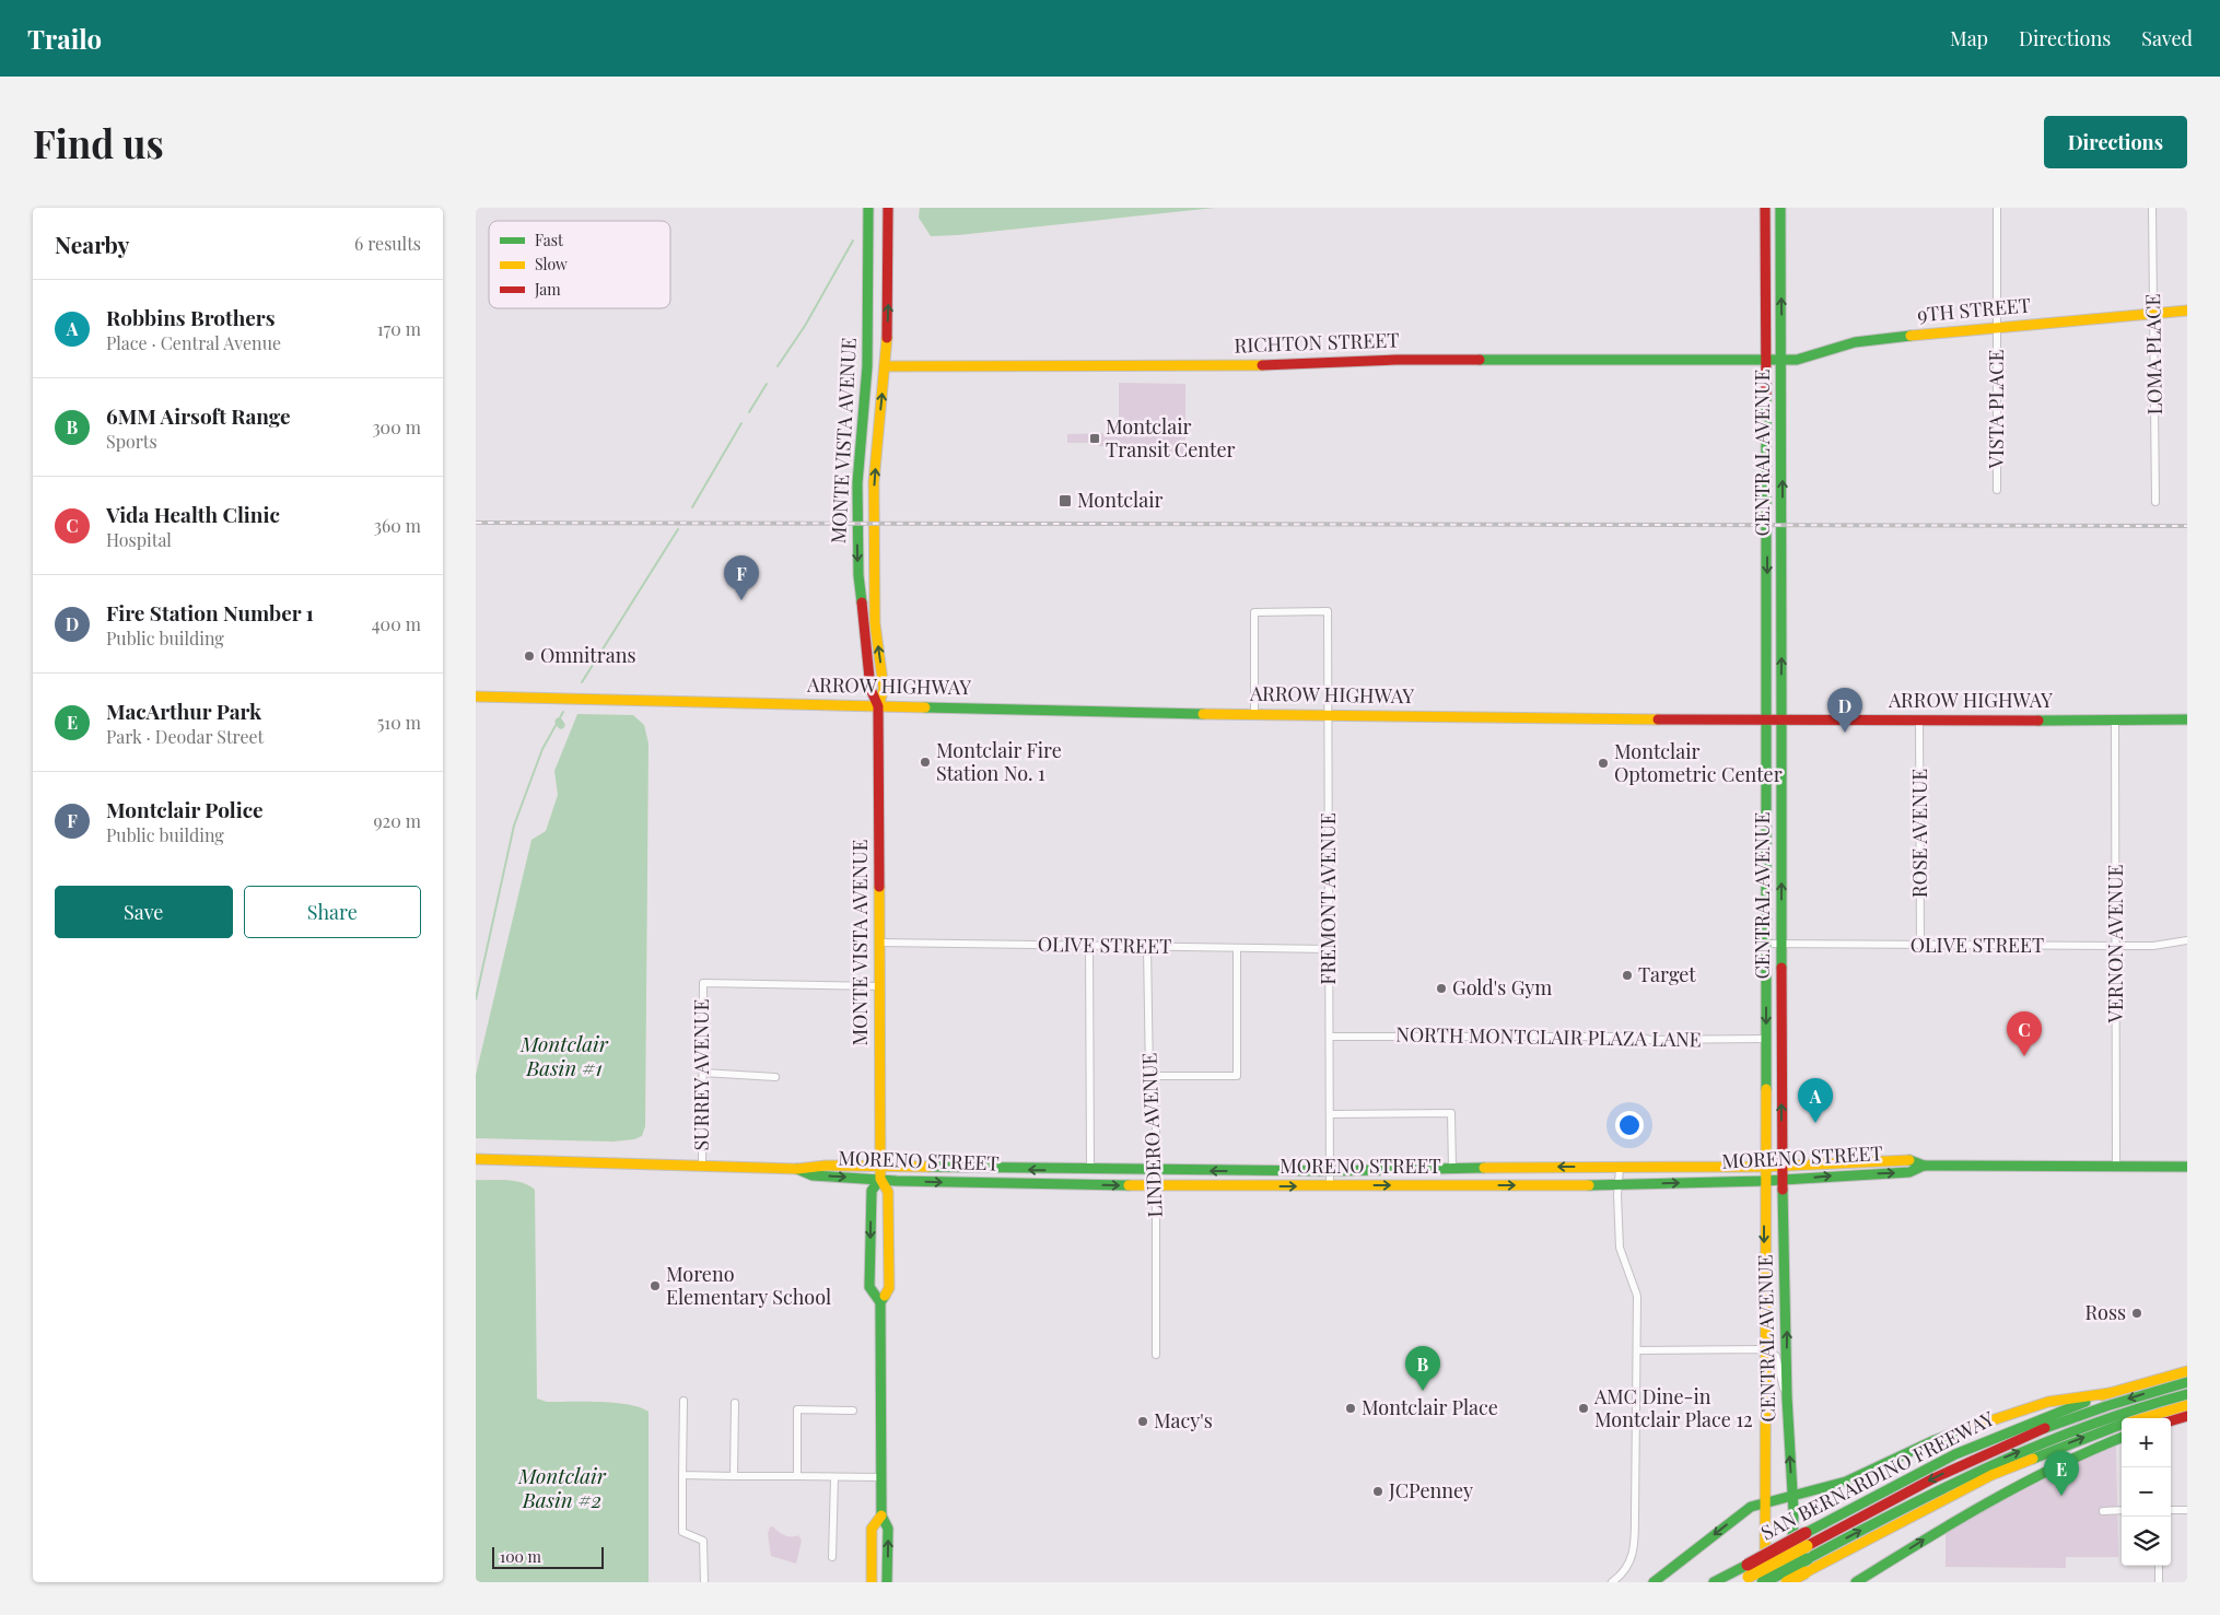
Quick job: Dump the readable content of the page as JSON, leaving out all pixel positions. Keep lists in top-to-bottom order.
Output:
{
  "streets": {
    "main road": [
      "9TH STREET",
      "RICHTON STREET",
      "MONTE VISTA AVENUE",
      "CENTRAL AVENUE",
      "ARROW HIGHWAY",
      "MORENO STREET",
      "SAN BERNARDINO FREEWAY"
    ],
    "street": [
      "LOMA PLACE",
      "VISTA PLACE",
      "ROSE AVENUE",
      "FREMONT AVENUE",
      "VERNON AVENUE",
      "OLIVE STREET",
      "NORTH MONTCLAIR PLAZA LANE",
      "SURREY AVENUE",
      "LINDERO AVENUE"
    ]
  },
  "crossings": [
    ["9TH STREET", "RICHTON STREET"],
    ["9TH STREET", "LOMA PLACE"],
    ["9TH STREET", "VISTA PLACE"],
    ["9TH STREET", "CENTRAL AVENUE"],
    ["RICHTON STREET", "MONTE VISTA AVENUE"],
    ["RICHTON STREET", "CENTRAL AVENUE"],
    ["MONTE VISTA AVENUE", "ARROW HIGHWAY"],
    ["MONTE VISTA AVENUE", "OLIVE STREET"],
    ["MONTE VISTA AVENUE", "SURREY AVENUE"],
    ["MONTE VISTA AVENUE", "MORENO STREET"],
    ["CENTRAL AVENUE", "ARROW HIGHWAY"],
    ["CENTRAL AVENUE", "OLIVE STREET"],
    ["CENTRAL AVENUE", "NORTH MONTCLAIR PLAZA LANE"],
    ["CENTRAL AVENUE", "MORENO STREET"],
    ["ARROW HIGHWAY", "ROSE AVENUE"],
    ["ARROW HIGHWAY", "FREMONT AVENUE"],
    ["ARROW HIGHWAY", "VERNON AVENUE"],
    ["ROSE AVENUE", "OLIVE STREET"],
    ["FREMONT AVENUE", "OLIVE STREET"],
    ["FREMONT AVENUE", "NORTH MONTCLAIR PLAZA LANE"],
    ["FREMONT AVENUE", "MORENO STREET"],
    ["VERNON AVENUE", "OLIVE STREET"],
    ["VERNON AVENUE", "MORENO STREET"],
    ["OLIVE STREET", "LINDERO AVENUE"],
    ["SURREY AVENUE", "MORENO STREET"],
    ["LINDERO AVENUE", "MORENO STREET"]
  ],
  "water": ["Montclair Basin #1", "Montclair Basin #2"],
  "places": {
    "transit": ["Montclair Transit Center", "Montclair"],
    "other": [
      "Omnitrans",
      "Montclair Fire Station No. 1",
      "Montclair Optometric Center",
      "Target",
      "Gold's Gym",
      "Moreno Elementary School",
      "Ross",
      "Montclair Place",
      "AMC Dine-in Montclair Place 12",
      "Macy's",
      "JCPenney"
    ]
  },
  "legend": ["Fast", "Slow", "Jam"],
  "scale_bar": "100 m",
  "page": {
    "header": "Trailo",
    "nav": ["Map", "Directions", "Saved"],
    "buttons": [
      "Directions",
      ["Save", "Share"]
    ],
    "title": "Find us",
    "heading": ["Nearby", "6 results"],
    "list": [
      {
        "mark": "A",
        "name": "Robbins Brothers",
        "note": "Place · Central Avenue",
        "value": "170 m"
      },
      {
        "mark": "B",
        "name": "6MM Airsoft Range",
        "note": "Sports",
        "value": "300 m"
      },
      {
        "mark": "C",
        "name": "Vida Health Clinic",
        "note": "Hospital",
        "value": "360 m"
      },
      {
        "mark": "D",
        "name": "Fire Station Number 1",
        "note": "Public building",
        "value": "400 m"
      },
      {
        "mark": "E",
        "name": "MacArthur Park",
        "note": "Park · Deodar Street",
        "value": "510 m"
      },
      {
        "mark": "F",
        "name": "Montclair Police",
        "note": "Public building",
        "value": "920 m"
      }
    ],
    "pins": [
      "F",
      "D",
      "C",
      "A",
      "B",
      "E"
    ],
    "map_buttons": ["+", "−"],
    "scale": "100 m"
  }
}
